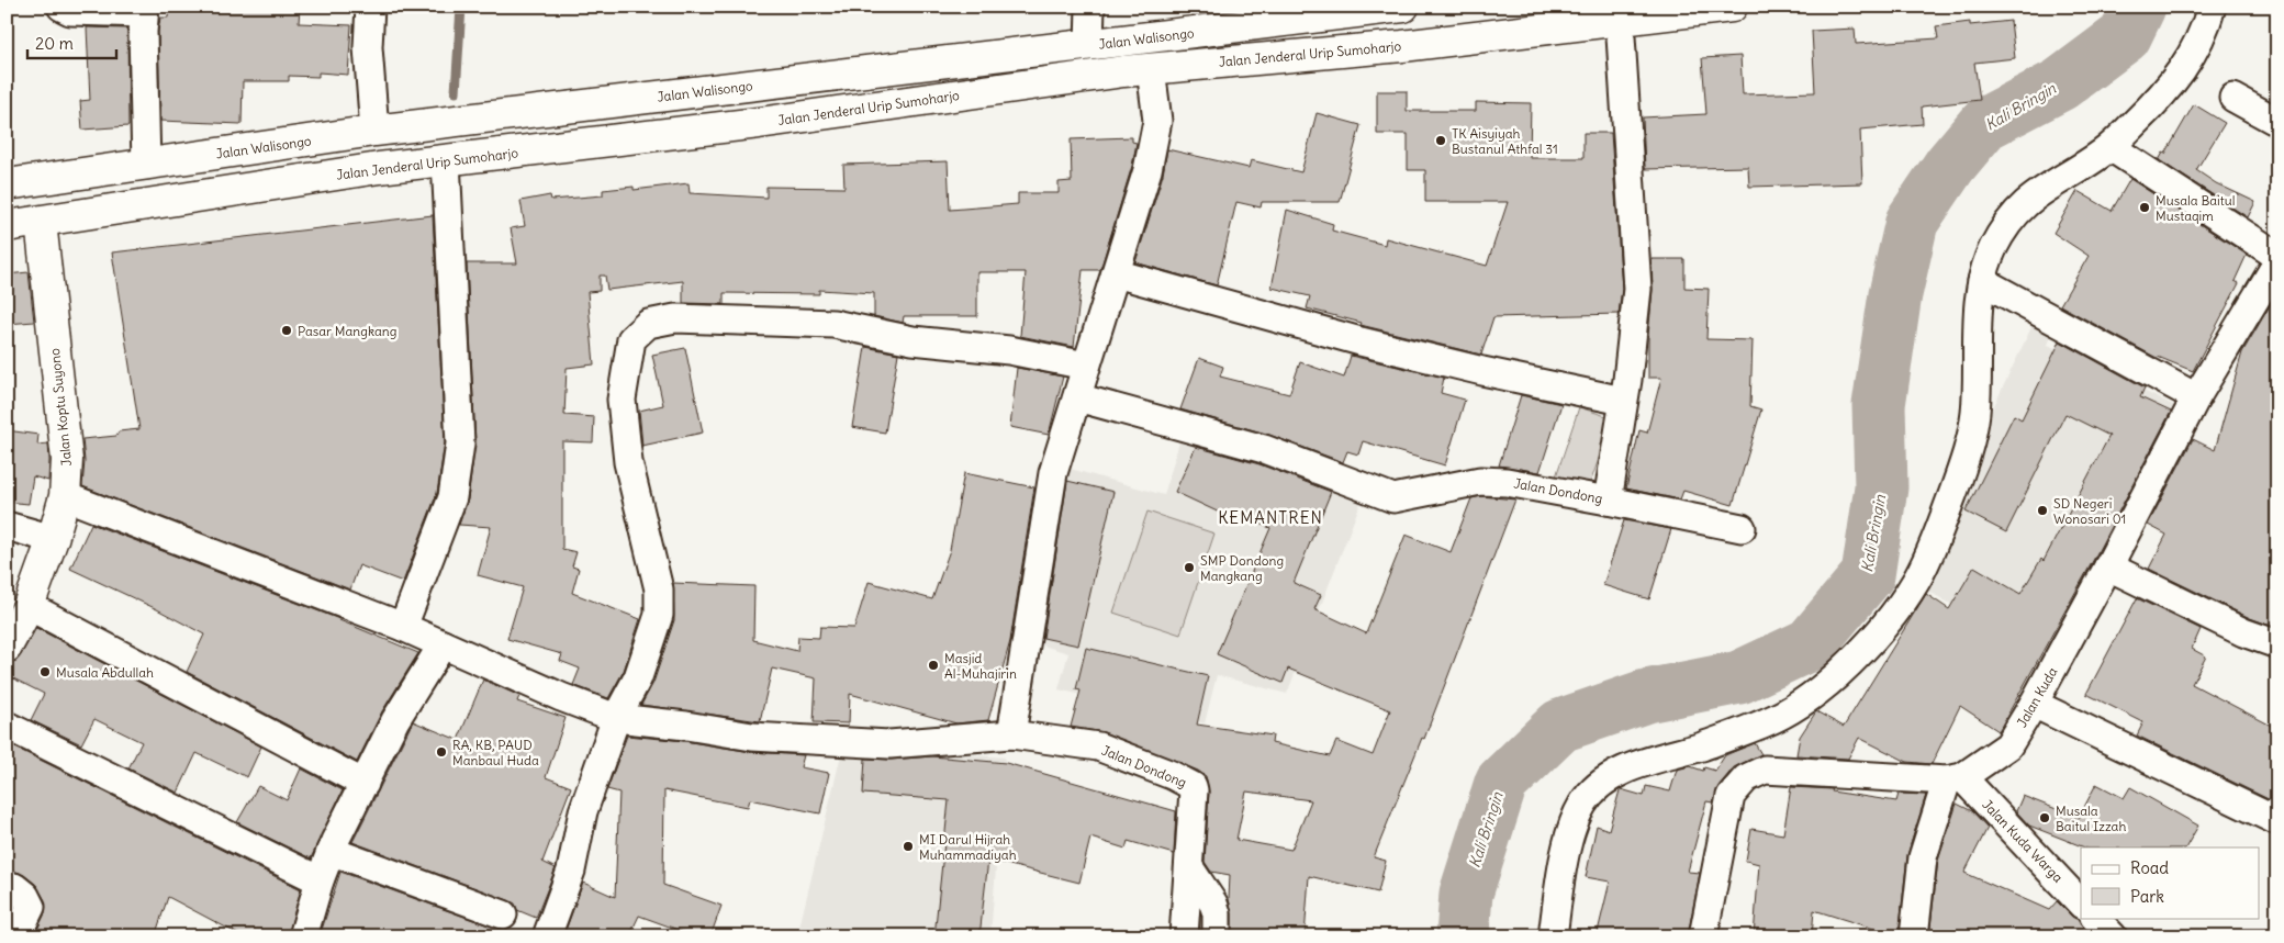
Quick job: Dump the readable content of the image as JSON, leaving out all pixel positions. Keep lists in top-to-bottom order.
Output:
{
  "streets": {
    "main road": ["Jalan Walisongo", "Jalan Jenderal Urip Sumoharjo", "Jalan Koptu Suyono"],
    "street": ["Jalan Dondong", "Jalan Kuda", "Jalan Kuda Warga"]
  },
  "crossings": [
    ["Jalan Jenderal Urip Sumoharjo", "Jalan Koptu Suyono"],
    ["Jalan Jenderal Urip Sumoharjo", "Jalan Dondong"],
    ["Jalan Kuda", "Jalan Kuda Warga"]
  ],
  "districts": ["KEMANTREN"],
  "water": ["Kali Bringin"],
  "places": [
    "TK Aisyiyah Bustanul Athfal 31",
    "Musala Baitul Mustaqim",
    "Pasar Mangkang",
    "SD Negeri Wonosari 01",
    "SMP Dondong Mangkang",
    "Masjid Al-Muhajirin",
    "Musala Abdullah",
    "RA, KB, PAUD Manbaul Huda",
    "Musala Baitul Izzah",
    "MI Darul Hijrah Muhammadiyah"
  ],
  "legend": ["Road", "Park"],
  "scale_bar": "20 m"
}
